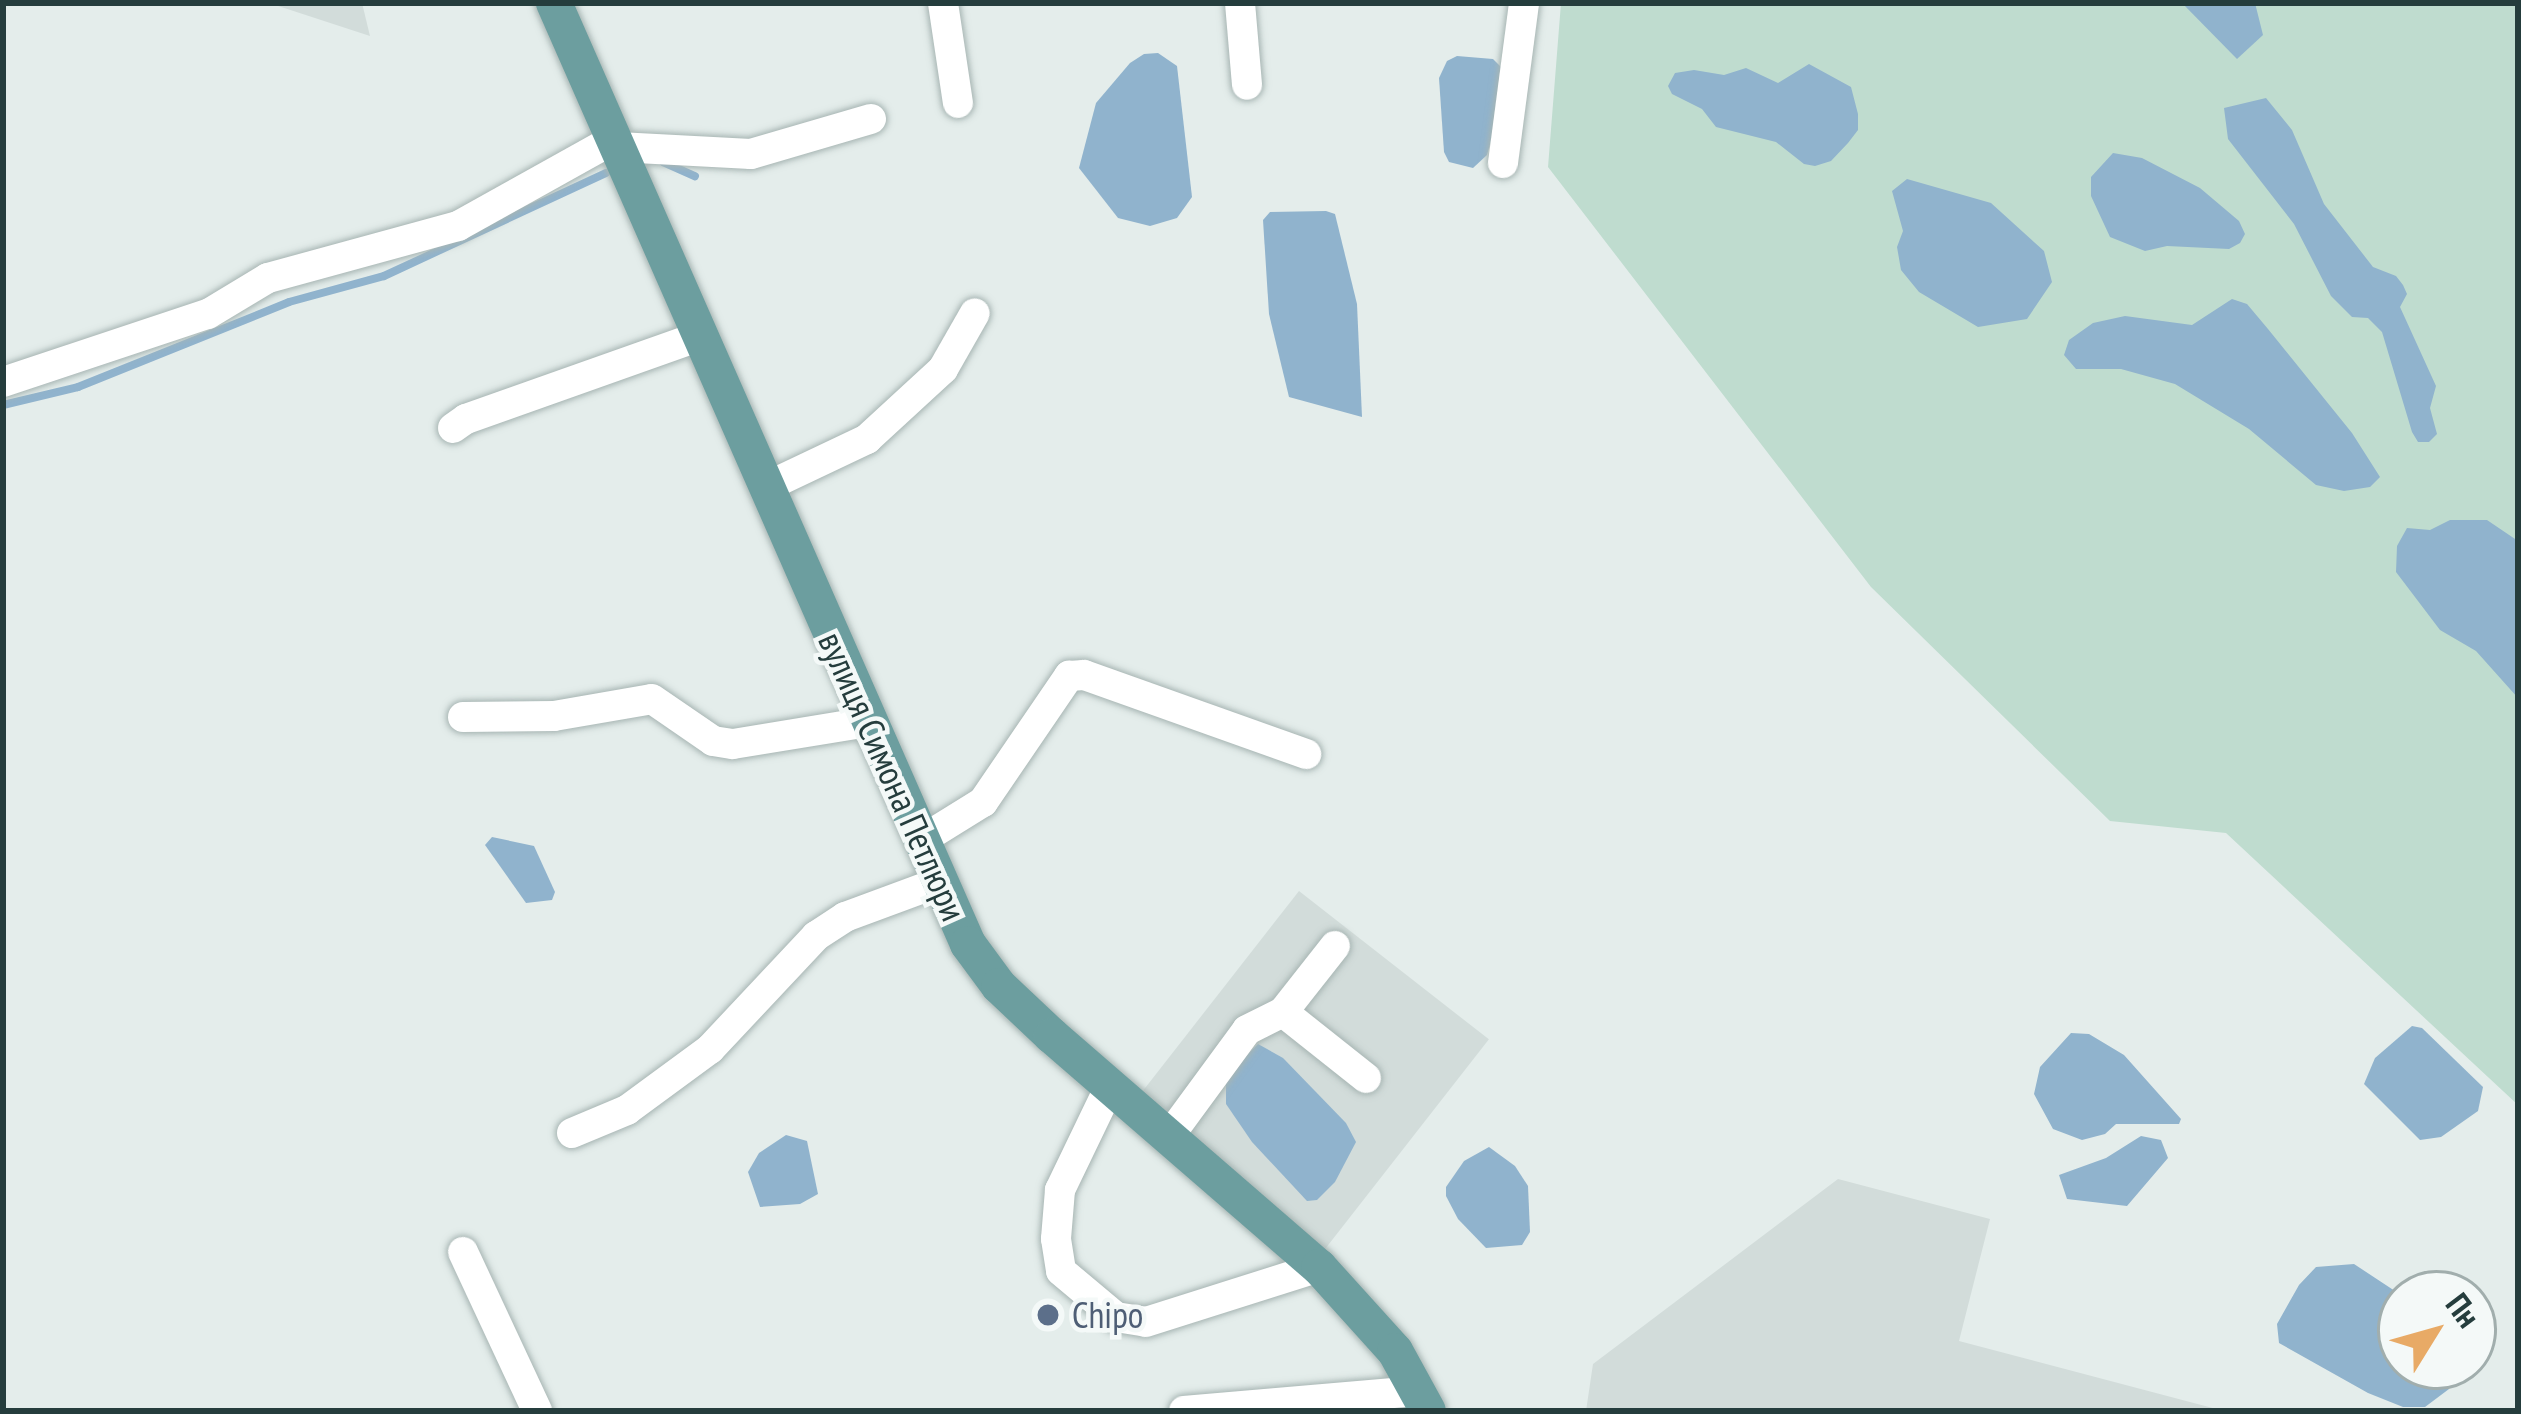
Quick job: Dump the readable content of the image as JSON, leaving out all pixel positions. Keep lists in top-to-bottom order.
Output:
{
  "streets": {
    "main road": ["вулиця Симона Петлюри"]
  },
  "places": ["Chipo"],
  "north": "top right"
}
